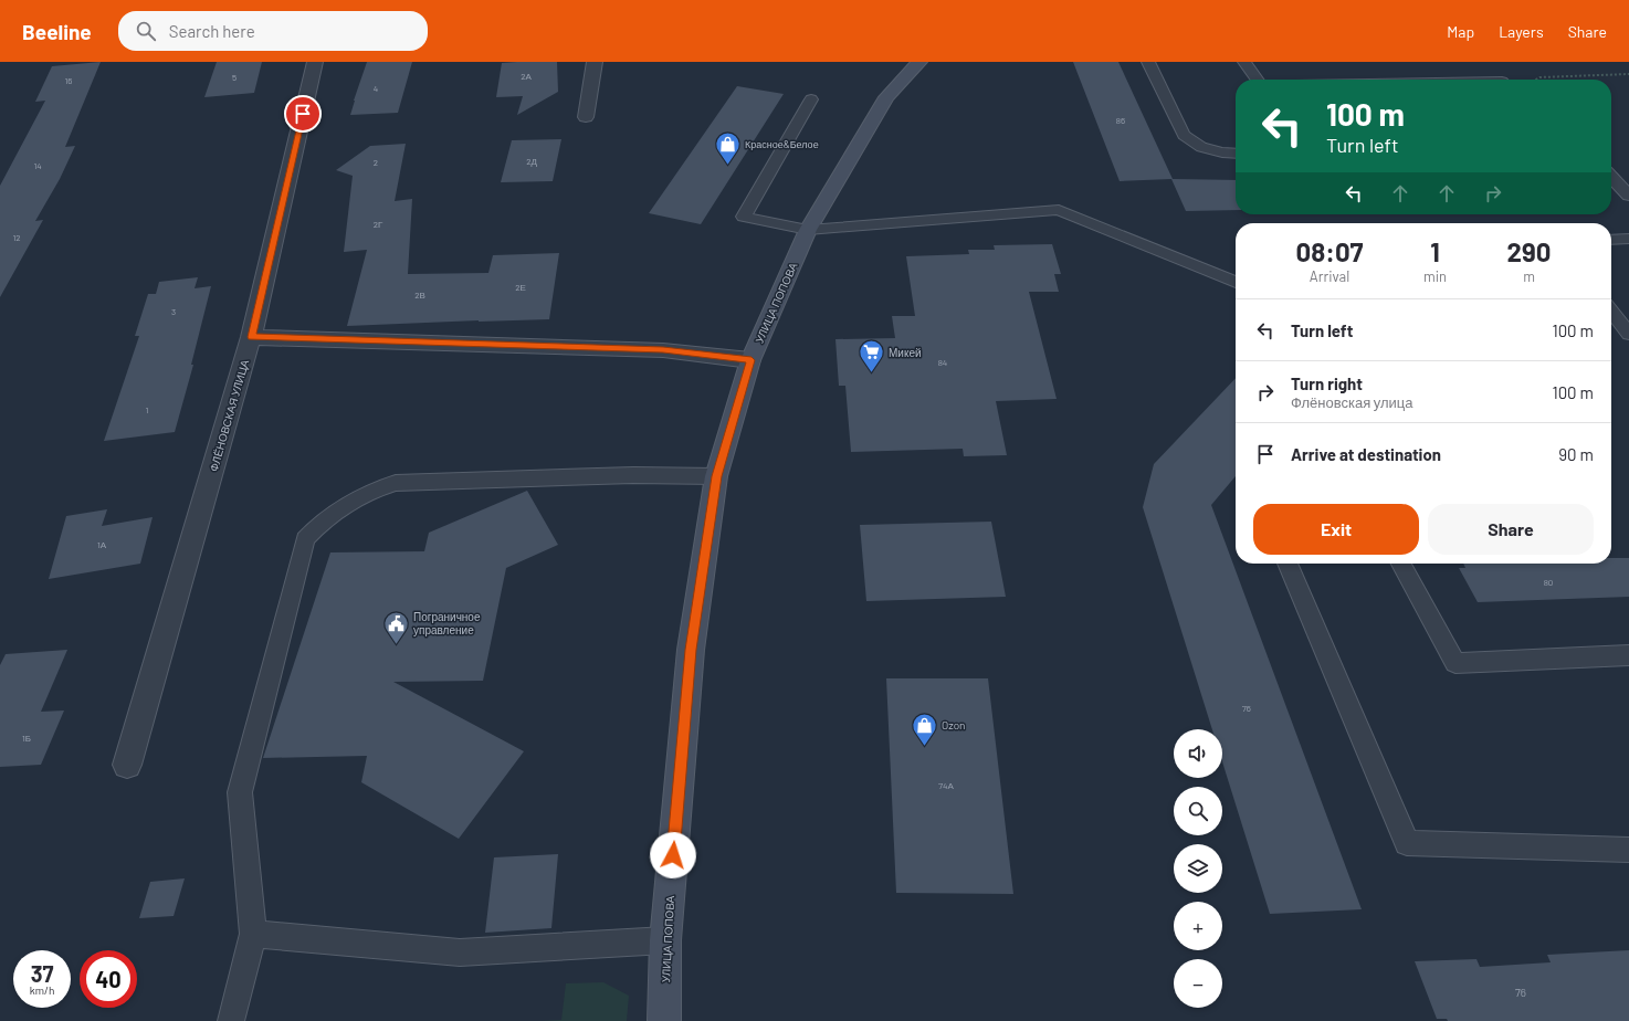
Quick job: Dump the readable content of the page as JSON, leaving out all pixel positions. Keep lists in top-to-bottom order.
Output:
{
  "streets": {
    "street": ["УЛИЦА ПОПОВА", "ФЛЁНОВСКАЯ УЛИЦА"]
  },
  "places": {
    "shop": ["Красное&Белое", "Ozon"],
    "supermarket": ["Микей"],
    "public building": ["Пограничное управление"]
  },
  "house_numbers": [
    "2А",
    "5",
    "16",
    "4",
    "86",
    "2Д",
    "2",
    "14",
    "2Г",
    "12",
    "2Е",
    "2В",
    "3",
    "84",
    "1",
    "1А",
    "80",
    "76",
    "1Б",
    "74А",
    "76"
  ],
  "page": {
    "header": "Beeline",
    "search": "Search here",
    "nav": ["Map", "Layers", "Share"],
    "turn": ["100 m", "Turn left"],
    "eta": [
      "08:07",
      "Arrival",
      "1",
      "min",
      "290",
      "m"
    ],
    "list": [
      {
        "name": "Turn left",
        "value": "100 m"
      },
      {
        "name": "Turn right",
        "note": "Флёновская улица",
        "value": "100 m"
      },
      {
        "name": "Arrive at destination",
        "value": "90 m"
      }
    ],
    "buttons": ["Exit", "Share"],
    "map_buttons": ["+", "−"],
    "speed": "37 km/h",
    "limit": "40"
  }
}
